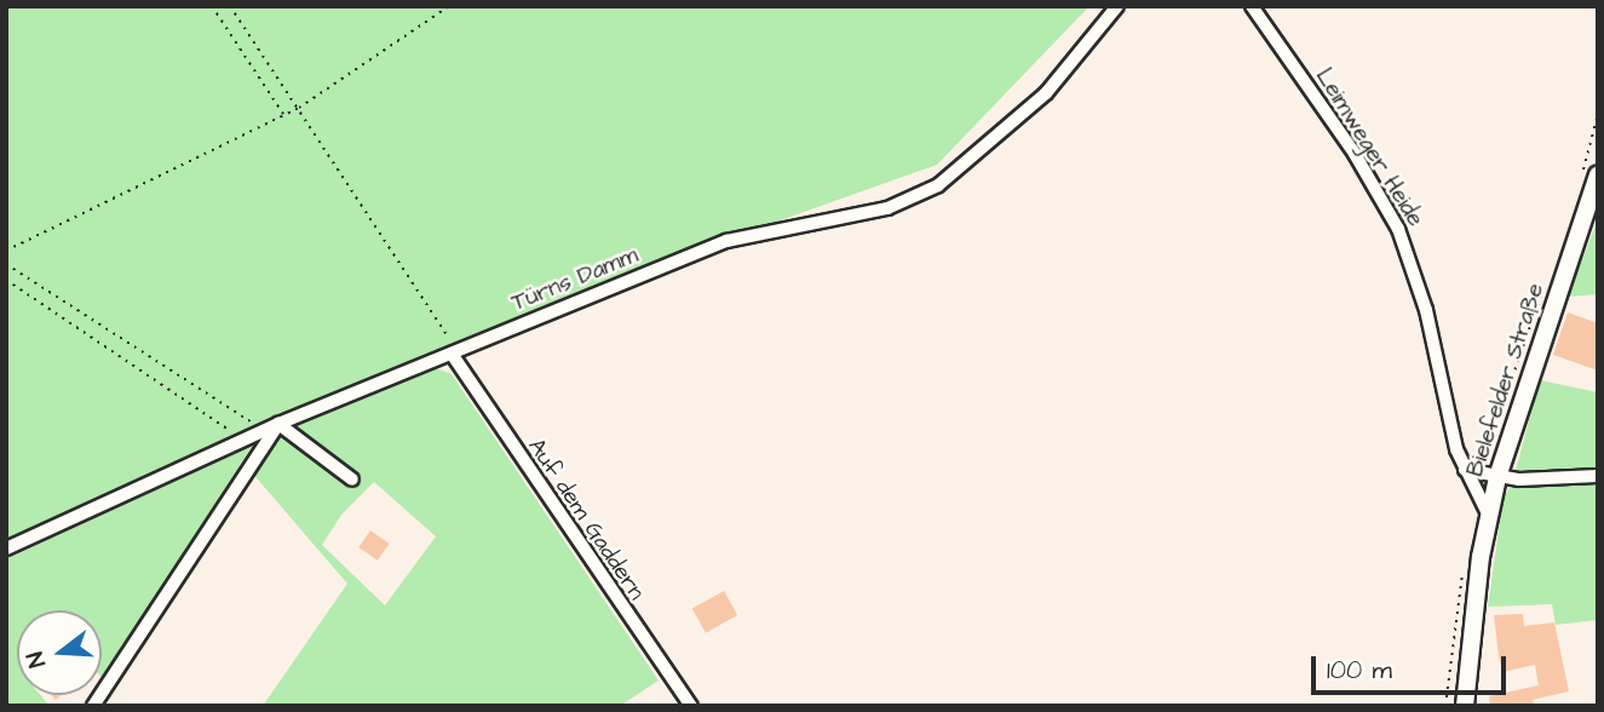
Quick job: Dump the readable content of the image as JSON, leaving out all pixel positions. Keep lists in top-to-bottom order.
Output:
{
  "streets": {
    "main road": ["Bielefelder Straße"],
    "street": ["Leimweger Heide", "Türns Damm", "Auf dem Gaddern"]
  },
  "crossings": [
    ["Leimweger Heide", "Bielefelder Straße"],
    ["Türns Damm", "Auf dem Gaddern"]
  ],
  "scale_bar": "100 m",
  "north": "left"
}
